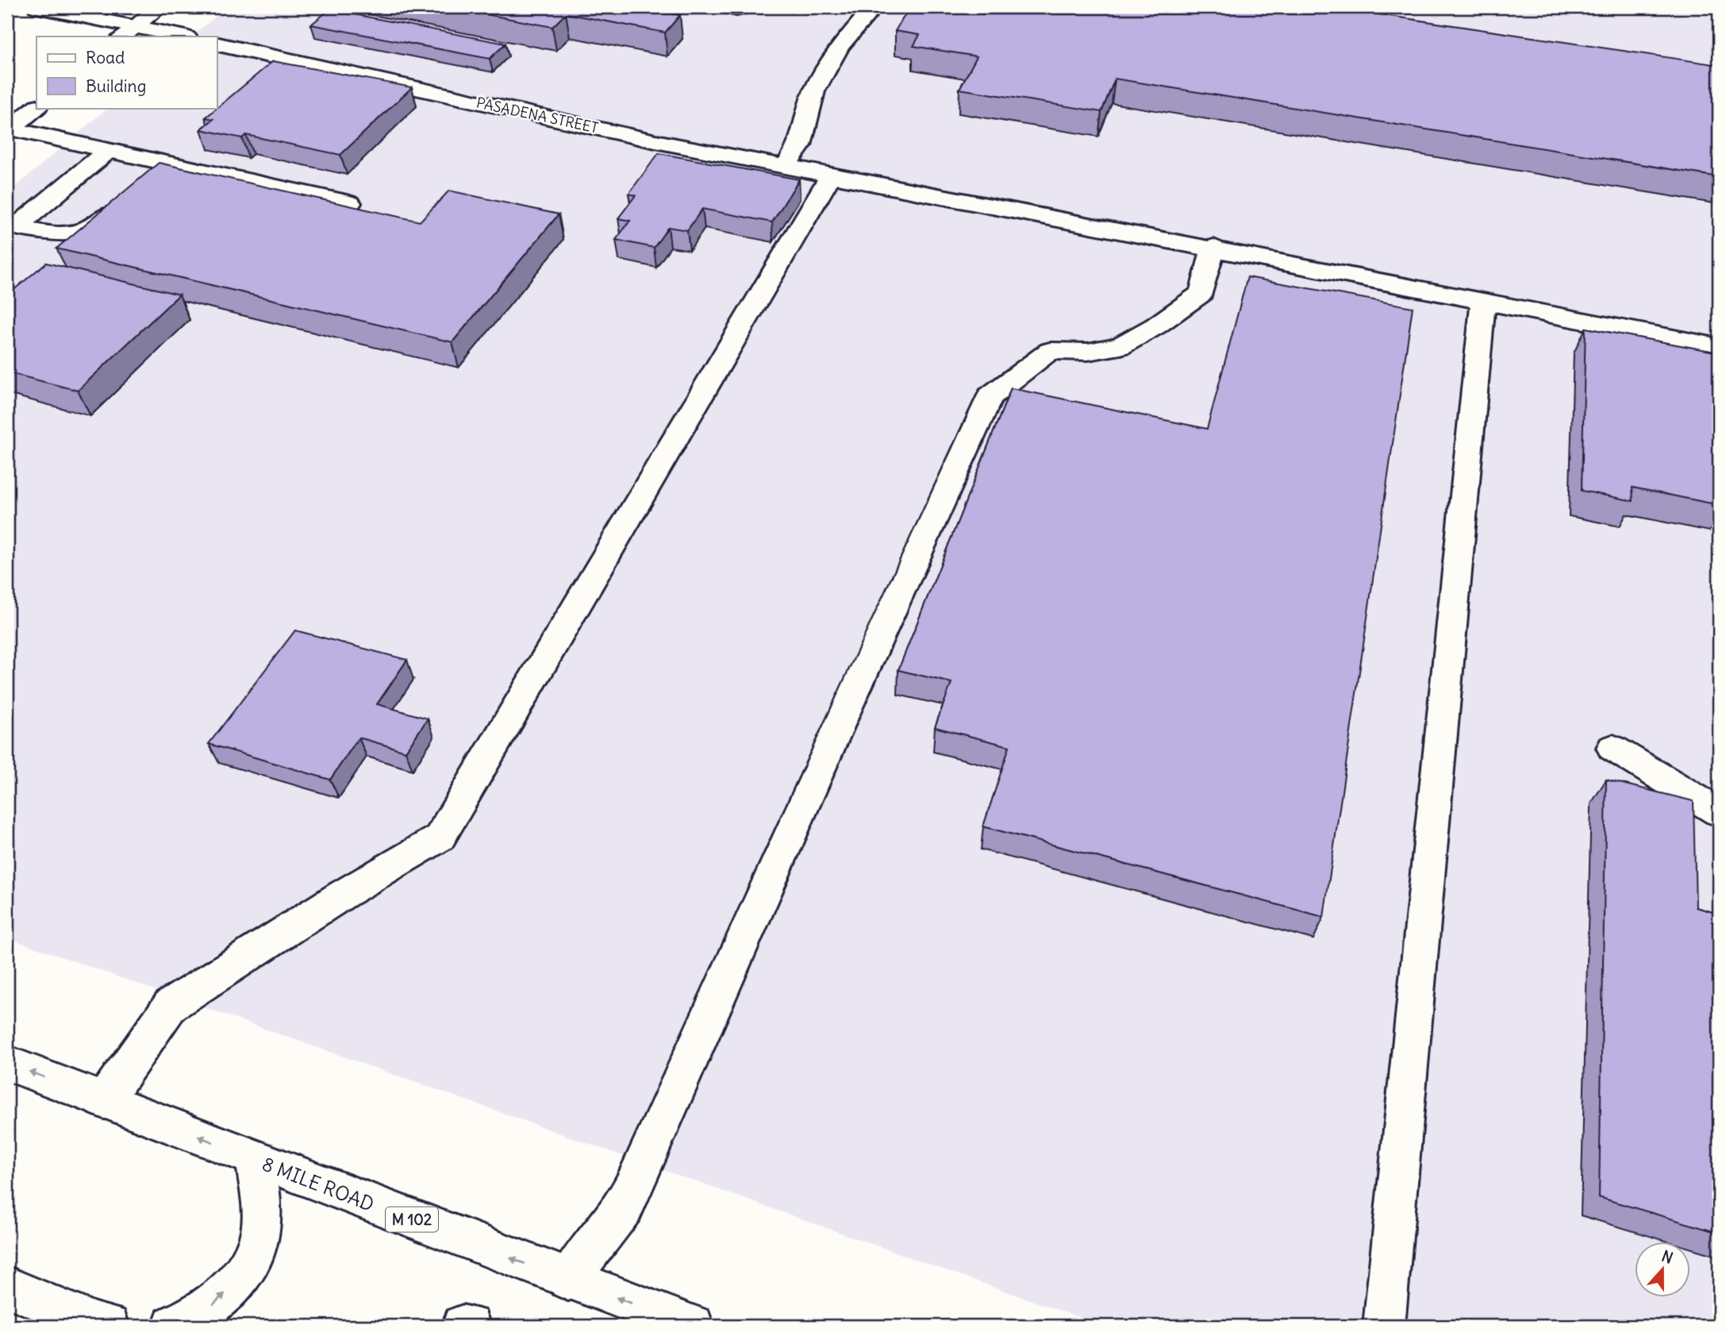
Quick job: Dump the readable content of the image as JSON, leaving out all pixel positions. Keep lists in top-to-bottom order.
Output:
{
  "streets": {
    "main road": ["PASADENA STREET", "8 MILE ROAD", "M 102"]
  },
  "one_way": ["8 MILE ROAD"],
  "legend": ["Road", "Building"],
  "north": "top"
}
